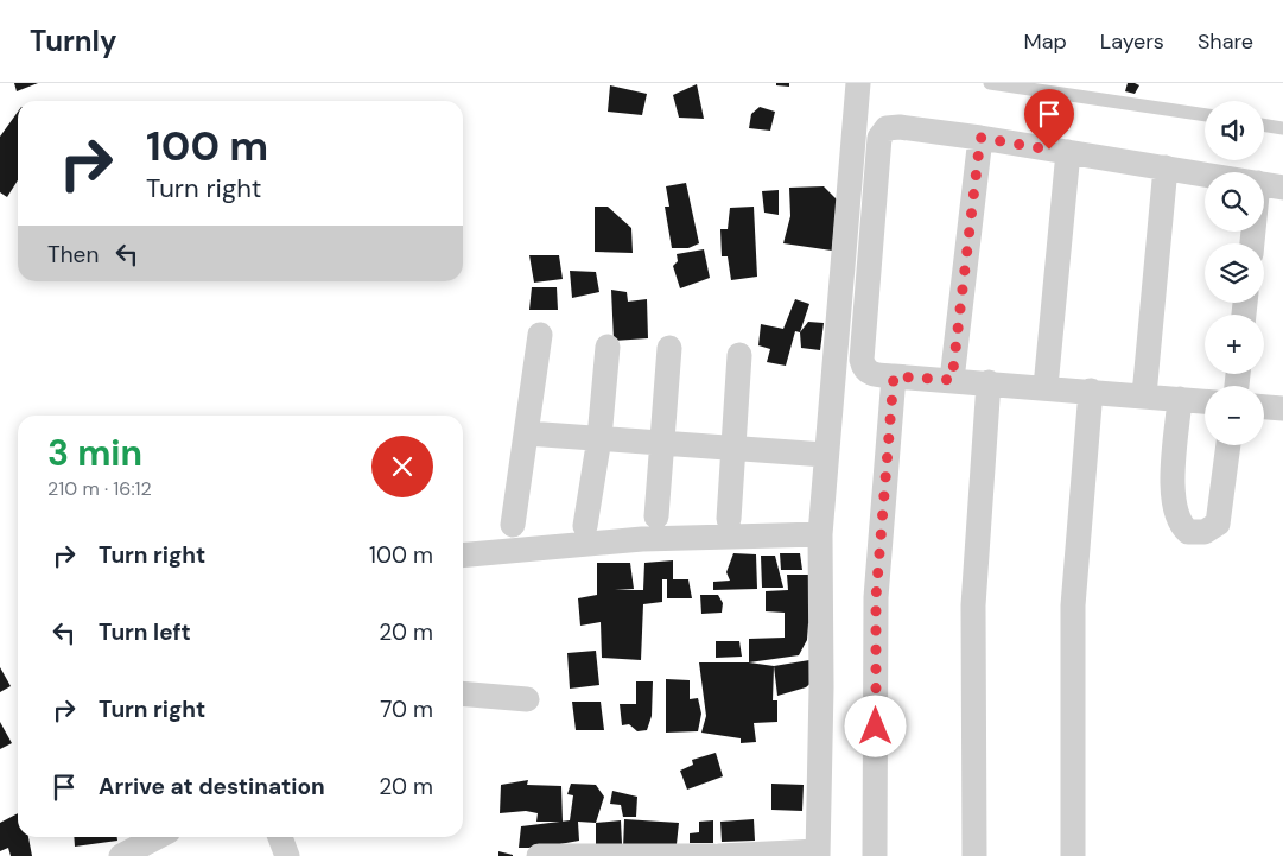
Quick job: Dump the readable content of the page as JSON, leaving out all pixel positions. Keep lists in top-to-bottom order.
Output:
{
  "page": {
    "header": "Turnly",
    "nav": ["Map", "Layers", "Share"],
    "map_buttons": ["+", "−"],
    "turn": ["100 m", "Turn right"],
    "then": "Then",
    "heading": ["3 min", "210 m · 16:12"],
    "list": [
      {
        "name": "Turn right",
        "value": "100 m"
      },
      {
        "name": "Turn left",
        "value": "20 m"
      },
      {
        "name": "Turn right",
        "value": "70 m"
      },
      {
        "name": "Arrive at destination",
        "value": "20 m"
      }
    ]
  }
}
